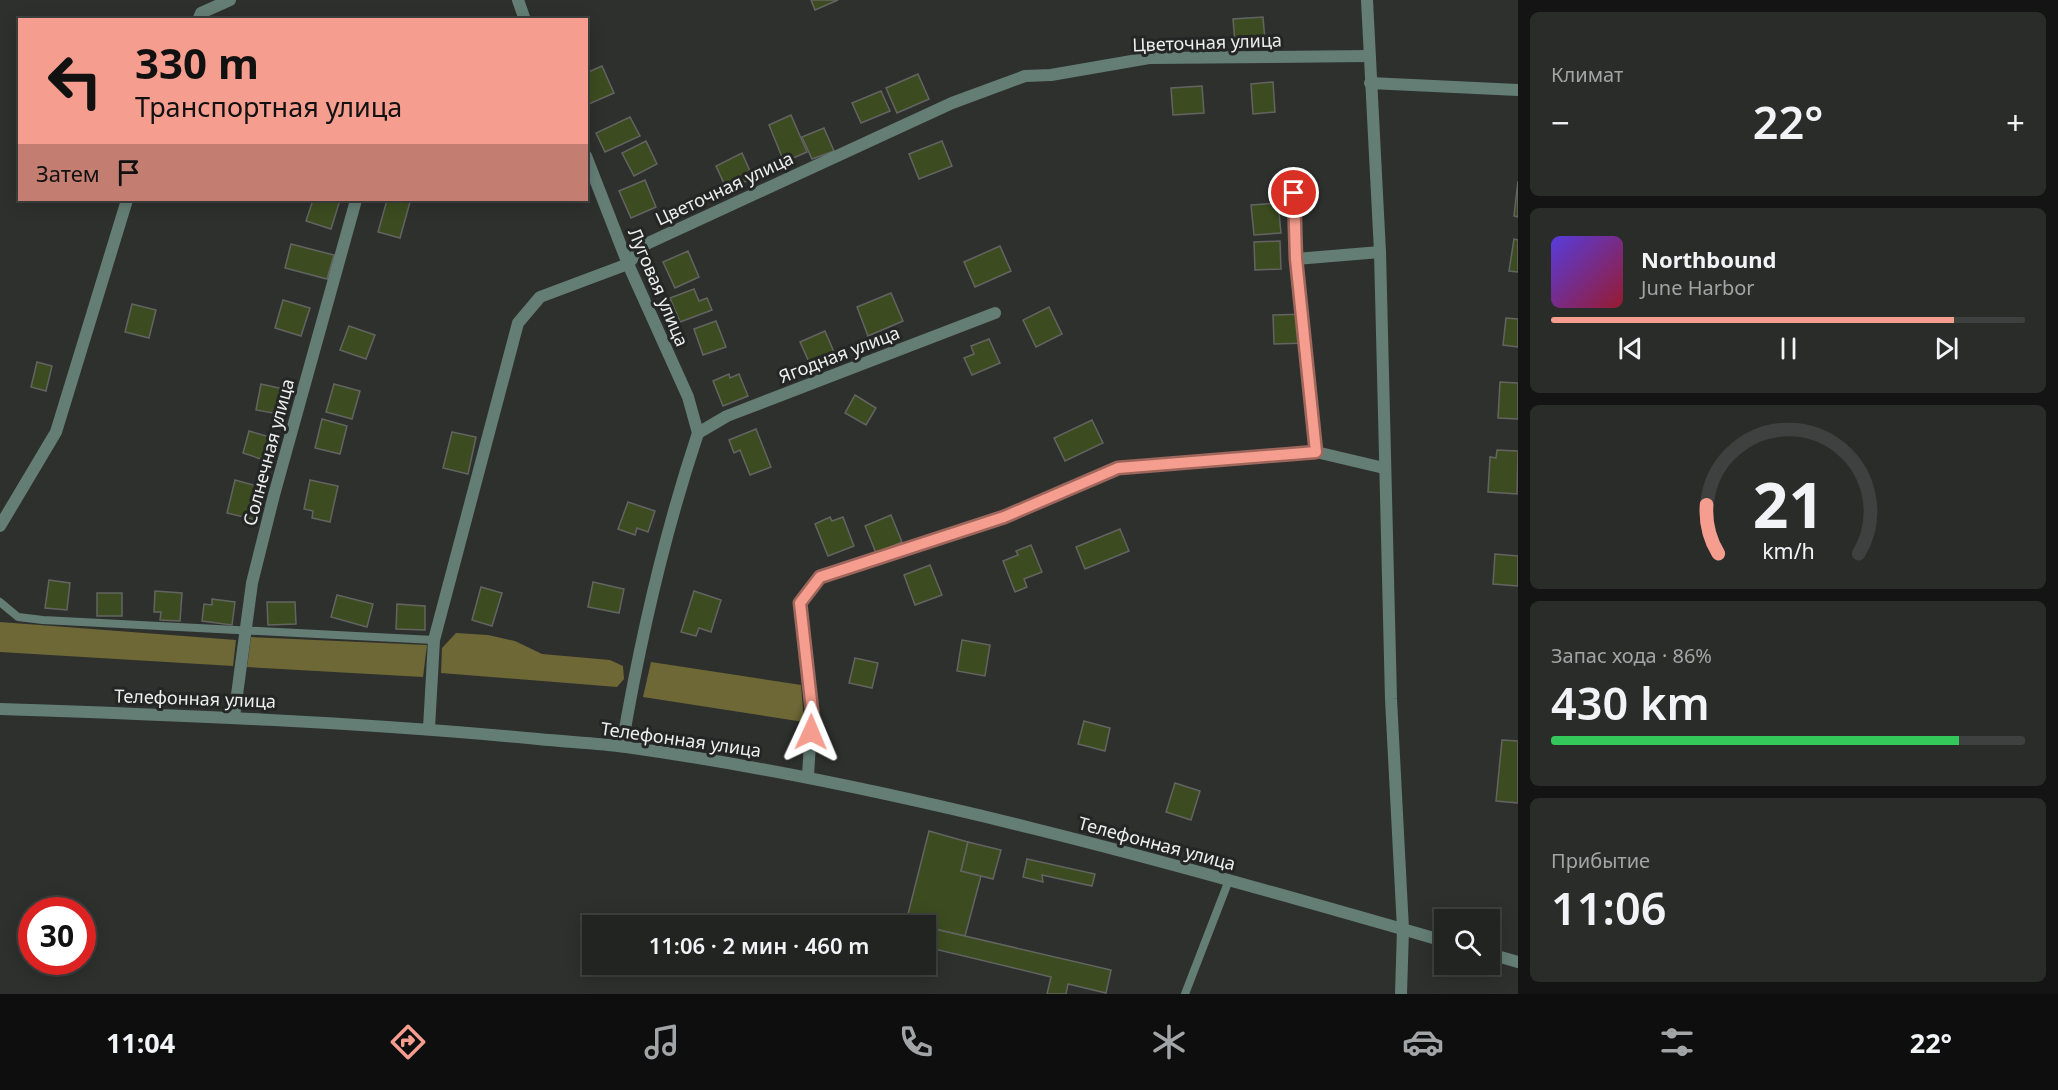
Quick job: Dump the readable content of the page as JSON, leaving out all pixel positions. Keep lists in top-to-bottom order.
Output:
{
  "streets": {
    "street": [
      "Цветочная улица",
      "Луговая улица",
      "Ягодная улица",
      "Солнечная улица",
      "Телефонная улица"
    ]
  },
  "crossings": [
    ["Цветочная улица", "Луговая улица"],
    ["Цветочная улица", "Телефонная улица"],
    ["Луговая улица", "Ягодная улица"],
    ["Солнечная улица", "Телефонная улица"]
  ],
  "page": {
    "tile": [
      "Климат",
      ["Запас хода · 86%", "430 km"],
      ["Прибытие", "11:06"]
    ],
    "turn": ["330 m", "Транспортная улица"],
    "heat": ["−", "22°", "+"],
    "then": "Затем",
    "song": ["Northbound", "June Harbor"],
    "limit": "30",
    "trip": "11:06 · 2 мин · 460 m",
    "tabs": ["11:04", "22°"],
    "gauge": ["21", "km/h"]
  }
}
